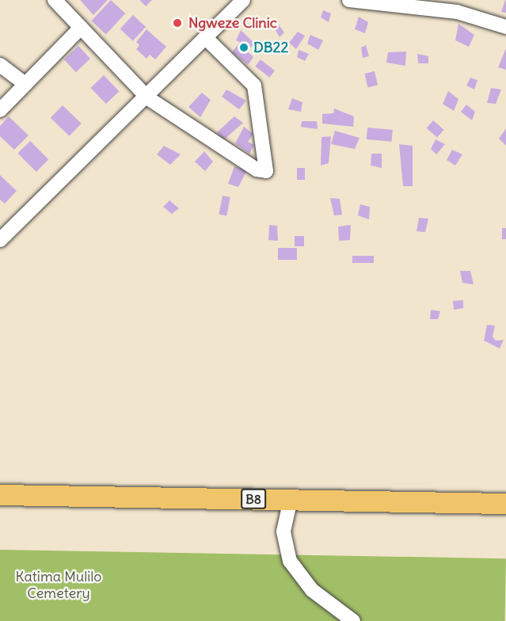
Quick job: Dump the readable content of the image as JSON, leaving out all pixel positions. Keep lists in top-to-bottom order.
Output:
{
  "streets": {
    "highway": ["B8"]
  },
  "parks": ["Katima Mulilo Cemetery"],
  "places": ["Ngweze Clinic", "DB22"]
}
